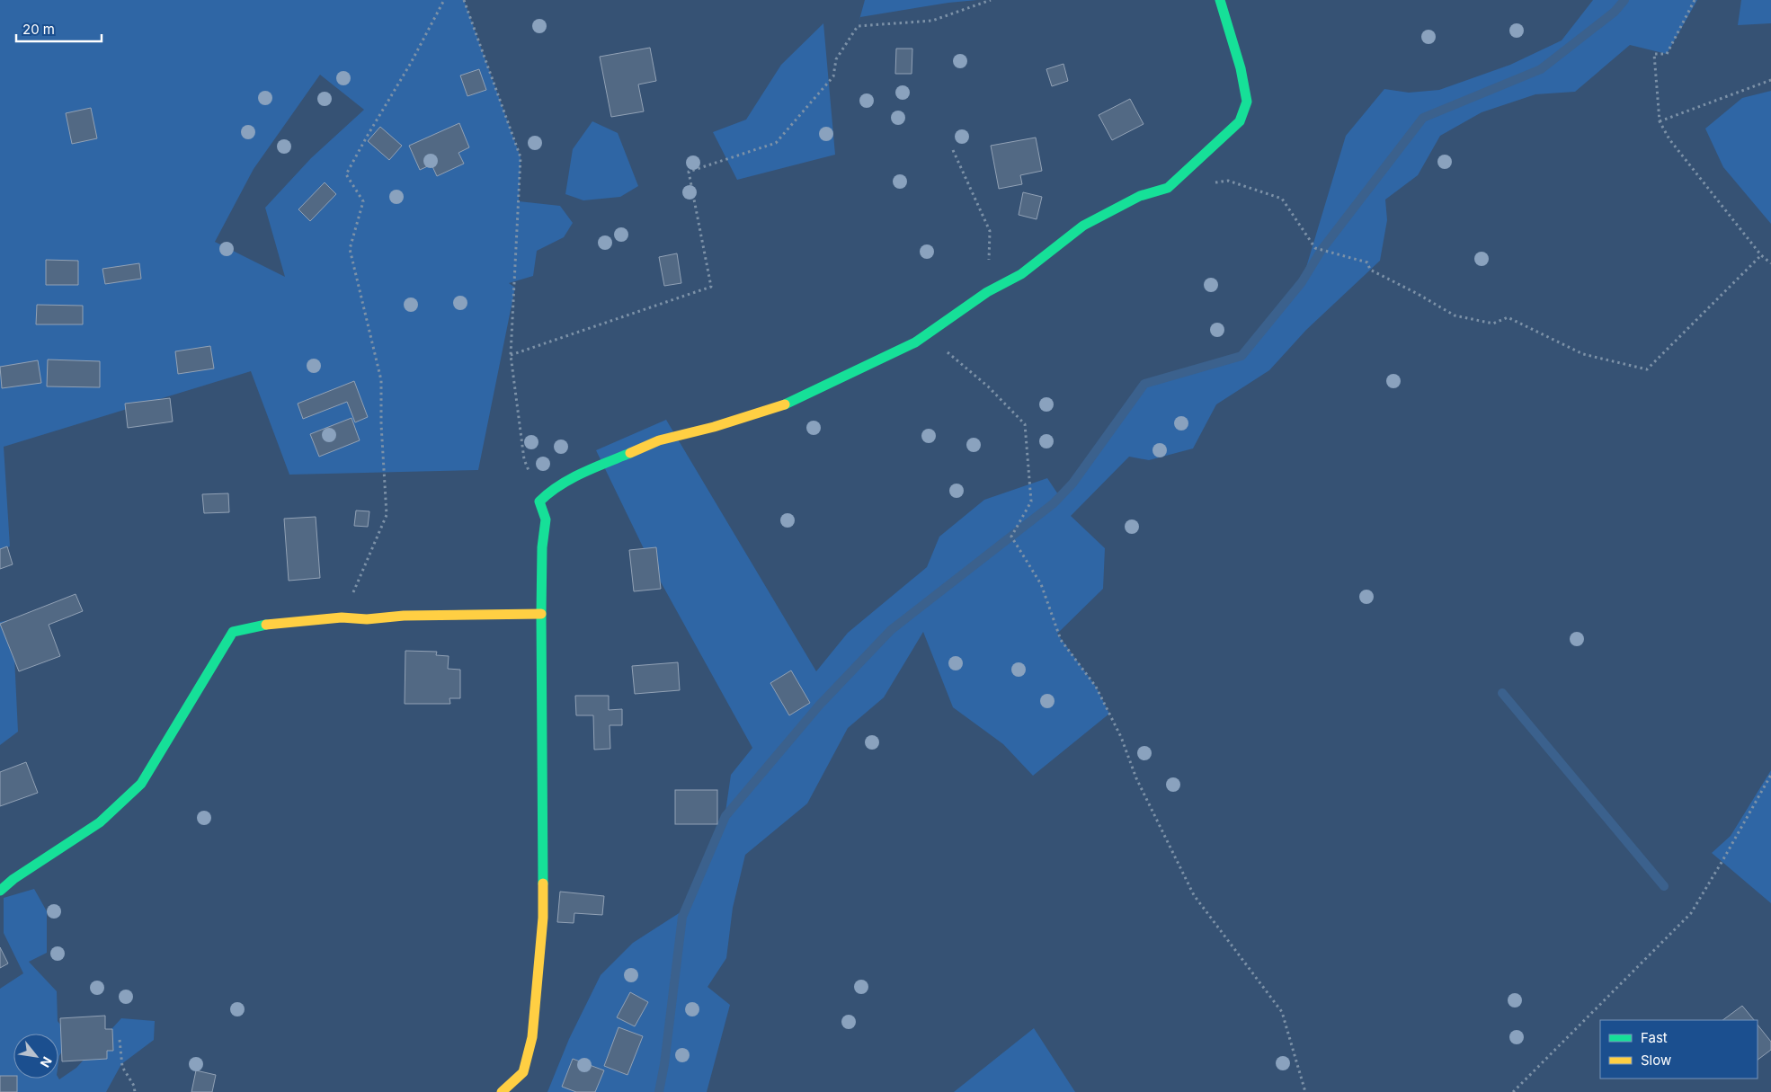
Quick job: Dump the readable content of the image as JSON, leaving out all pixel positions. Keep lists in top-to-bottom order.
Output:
{
  "legend": ["Fast", "Slow"],
  "scale_bar": "20 m",
  "north": "bottom right"
}
